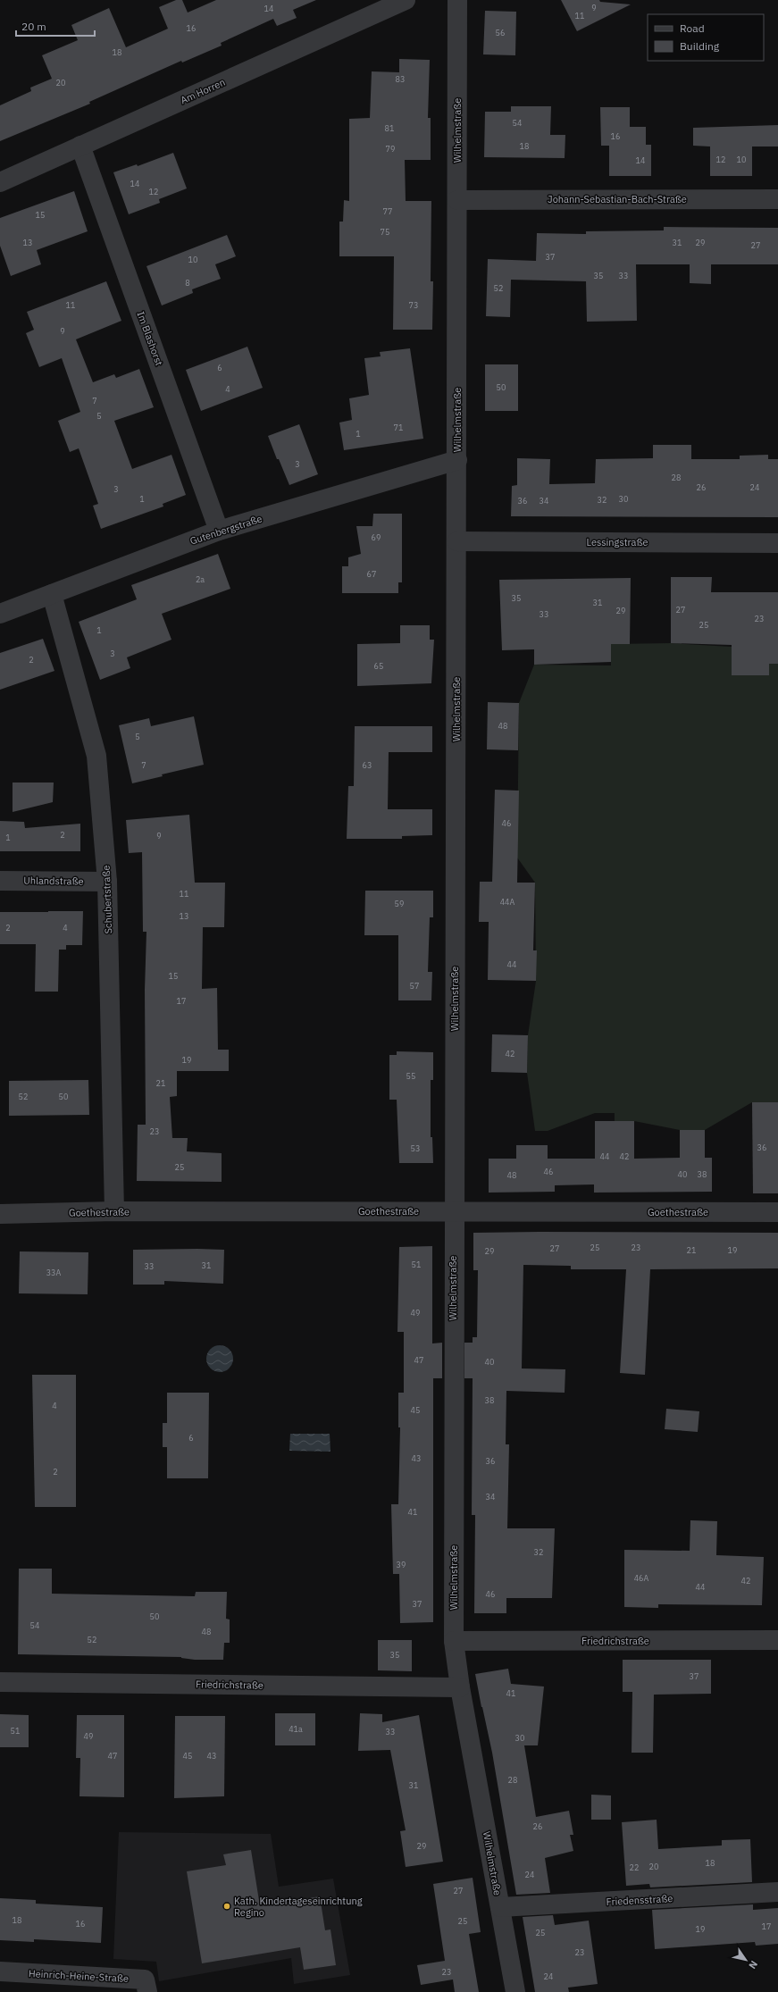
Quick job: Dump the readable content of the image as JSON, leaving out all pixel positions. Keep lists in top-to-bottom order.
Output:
{
  "streets": {
    "street": [
      "Am Horren",
      "Wilhelmstraße",
      "Johann-Sebastian-Bach-Straße",
      "Im Blashorst",
      "Gutenbergstraße",
      "Lessingstraße",
      "Uhlandstraße",
      "Schubertstraße",
      "Goethestraße",
      "Friedrichstraße",
      "Friedensstraße",
      "Heinrich-Heine-Straße"
    ]
  },
  "crossings": [
    ["Am Horren", "Im Blashorst"],
    ["Wilhelmstraße", "Johann-Sebastian-Bach-Straße"],
    ["Wilhelmstraße", "Gutenbergstraße"],
    ["Wilhelmstraße", "Lessingstraße"],
    ["Wilhelmstraße", "Goethestraße"],
    ["Wilhelmstraße", "Friedrichstraße"],
    ["Wilhelmstraße", "Friedensstraße"],
    ["Im Blashorst", "Gutenbergstraße"],
    ["Gutenbergstraße", "Schubertstraße"],
    ["Uhlandstraße", "Schubertstraße"],
    ["Schubertstraße", "Goethestraße"]
  ],
  "places": ["Kath. Kindertageseinrichtung Regino"],
  "house_numbers": [
    "9",
    "14",
    "11",
    "16",
    "56",
    "18",
    "83",
    "20",
    "54",
    "81",
    "16",
    "18",
    "79",
    "12",
    "10",
    "14",
    "14",
    "12",
    "77",
    "15",
    "75",
    "13",
    "31",
    "29",
    "27",
    "37",
    "10",
    "35",
    "33",
    "8",
    "52",
    "11",
    "73",
    "9",
    "6",
    "50",
    "4",
    "7",
    "5",
    "71",
    "1",
    "3",
    "28",
    "26",
    "24",
    "3",
    "1",
    "30",
    "32",
    "36",
    "34",
    "69",
    "67",
    "2a",
    "35",
    "31",
    "27",
    "29",
    "33",
    "23",
    "25",
    "1",
    "3",
    "2",
    "65",
    "48",
    "5",
    "7",
    "63",
    "46",
    "2",
    "9",
    "1",
    "11",
    "44A",
    "59",
    "13",
    "2",
    "4",
    "44",
    "15",
    "57",
    "17",
    "42",
    "19",
    "55",
    "21",
    "52",
    "50",
    "23",
    "36",
    "53",
    "44",
    "42",
    "25",
    "46",
    "40",
    "38",
    "48",
    "25",
    "23",
    "27",
    "21",
    "19",
    "29",
    "51",
    "31",
    "33",
    "33A",
    "49",
    "47",
    "40",
    "38",
    "4",
    "45",
    "6",
    "43",
    "36",
    "2",
    "34",
    "41",
    "32",
    "39",
    "46A",
    "42",
    "44",
    "46",
    "37",
    "50",
    "54",
    "48",
    "52",
    "35",
    "37",
    "41",
    "41a",
    "51",
    "33",
    "49",
    "30",
    "47",
    "45",
    "43",
    "28",
    "31",
    "26",
    "29",
    "18",
    "20",
    "22",
    "24",
    "27",
    "18",
    "25",
    "16",
    "17",
    "19",
    "25",
    "23",
    "23",
    "24"
  ],
  "legend": ["Road", "Building"],
  "scale_bar": "20 m",
  "north": "bottom right"
}
